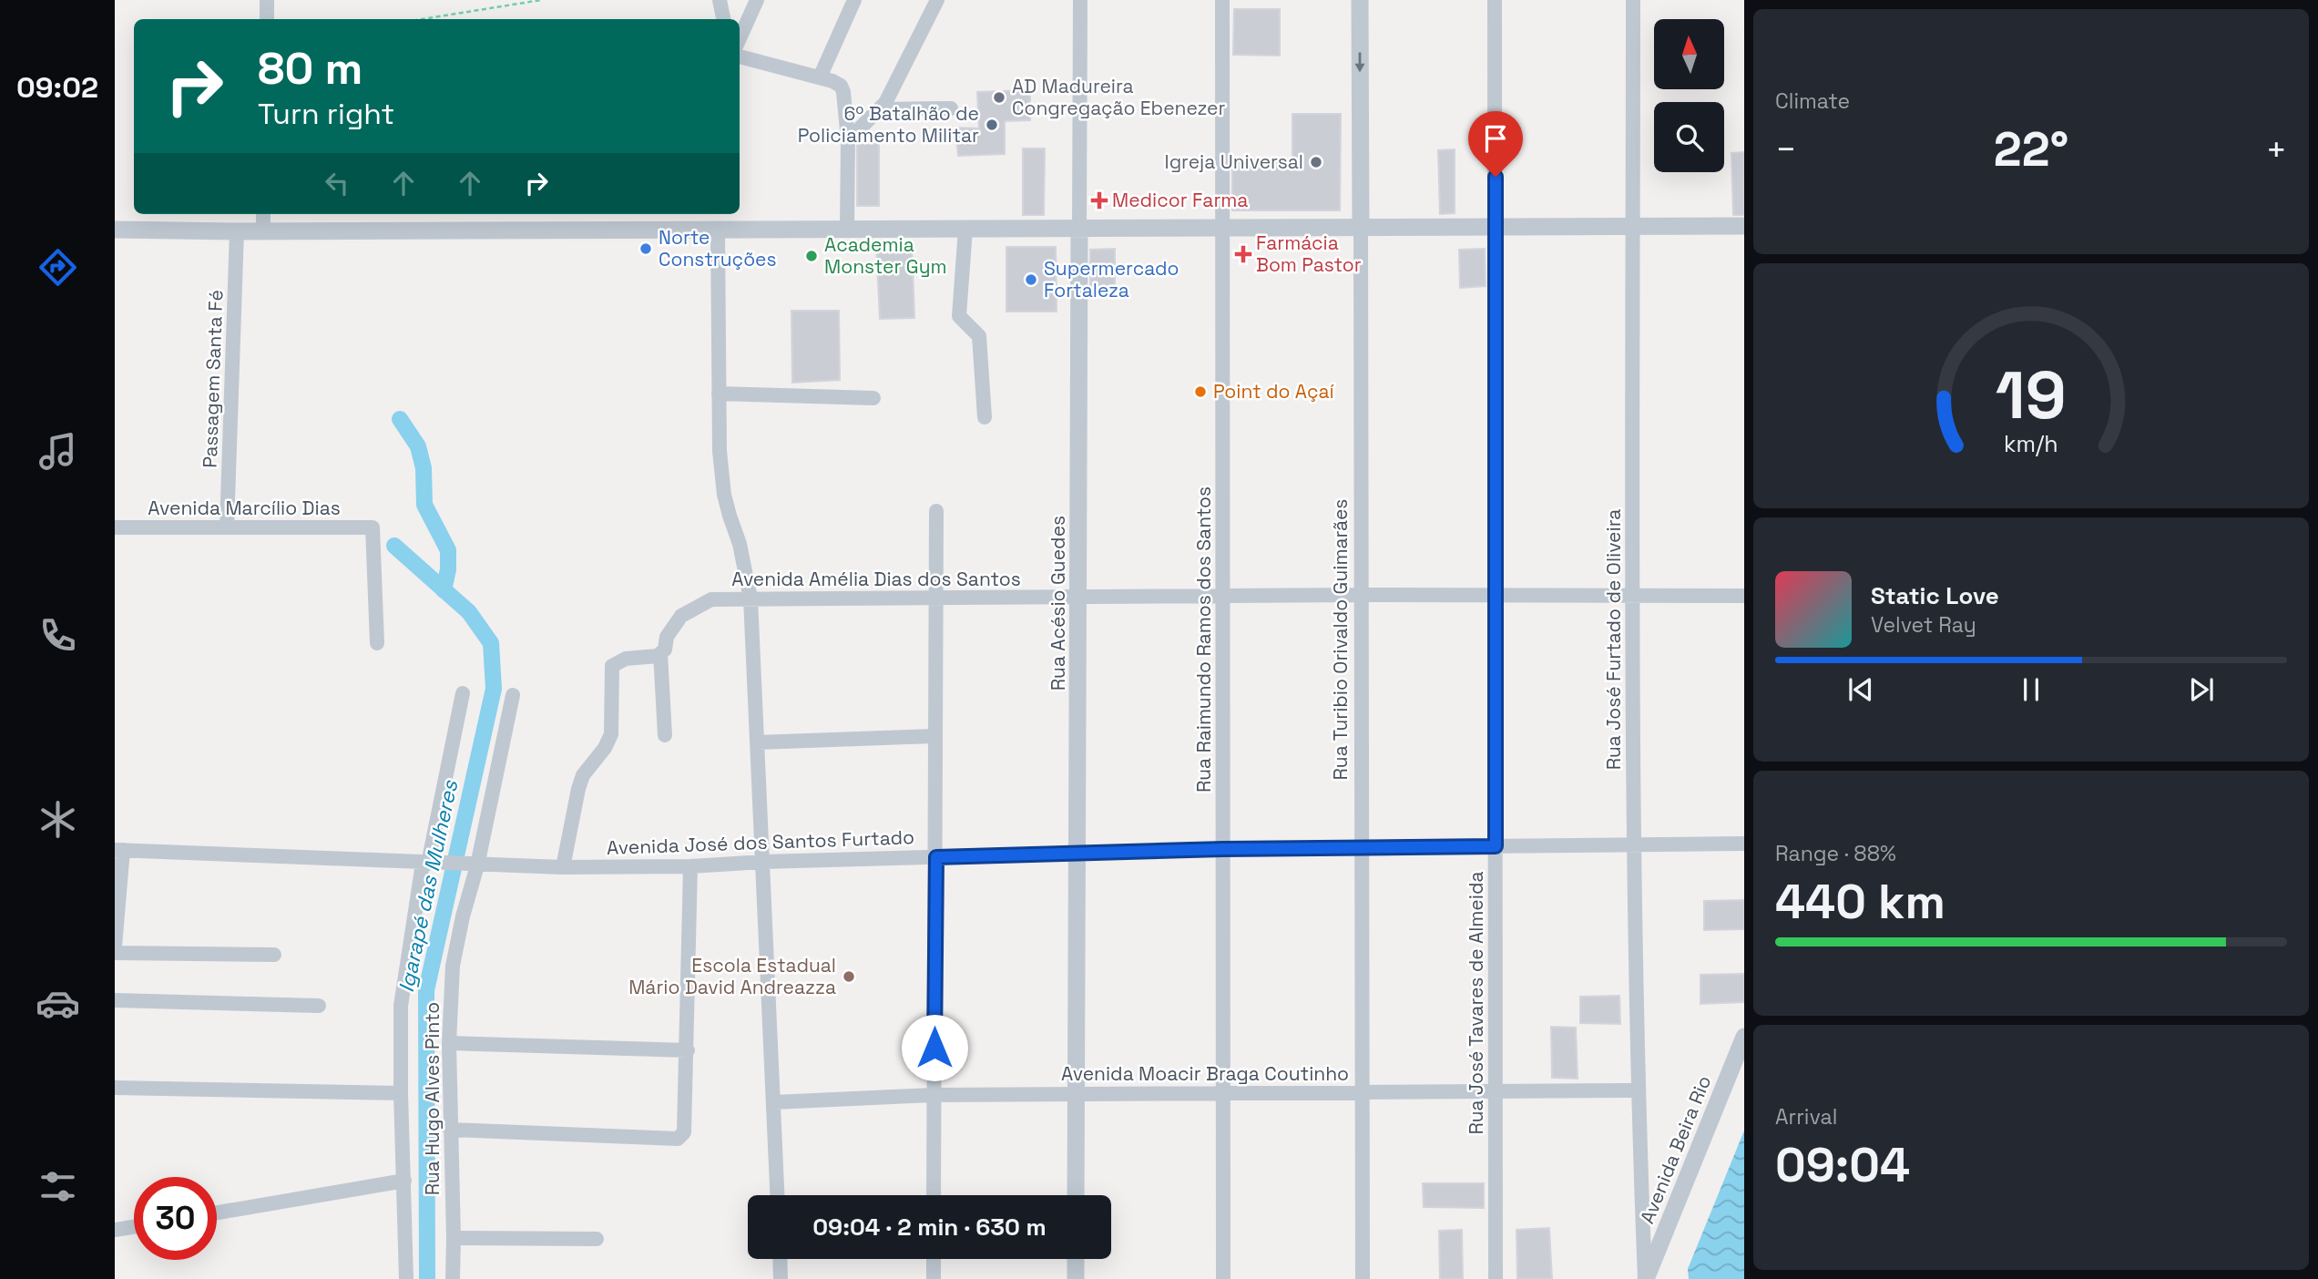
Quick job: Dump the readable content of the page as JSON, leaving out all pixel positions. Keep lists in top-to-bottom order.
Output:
{
  "streets": {
    "street": [
      "Passagem Santa Fé",
      "Avenida Marcílio Dias",
      "Avenida Amélia Dias dos Santos",
      "Rua Acésio Guedes",
      "Rua Raimundo Ramos dos Santos",
      "Rua Turibio Orivaldo Guimarães",
      "Rua José Furtado de Oliveira",
      "Avenida José dos Santos Furtado",
      "Rua José Tavares de Almeida",
      "Avenida Moacir Braga Coutinho",
      "Rua Hugo Alves Pinto",
      "Avenida Beira Rio"
    ]
  },
  "crossings": [
    ["Passagem Santa Fé", "Avenida Marcílio Dias"],
    ["Avenida Amélia Dias dos Santos", "Rua Acésio Guedes"],
    ["Avenida Amélia Dias dos Santos", "Rua Raimundo Ramos dos Santos"],
    ["Avenida Amélia Dias dos Santos", "Rua Turibio Orivaldo Guimarães"],
    ["Avenida Amélia Dias dos Santos", "Rua José Furtado de Oliveira"],
    ["Avenida Amélia Dias dos Santos", "Rua José Tavares de Almeida"],
    ["Rua Acésio Guedes", "Avenida José dos Santos Furtado"],
    ["Rua Acésio Guedes", "Avenida Moacir Braga Coutinho"],
    ["Rua Raimundo Ramos dos Santos", "Avenida José dos Santos Furtado"],
    ["Rua Raimundo Ramos dos Santos", "Avenida Moacir Braga Coutinho"],
    ["Rua Turibio Orivaldo Guimarães", "Avenida José dos Santos Furtado"],
    ["Rua Turibio Orivaldo Guimarães", "Avenida Moacir Braga Coutinho"],
    ["Rua José Furtado de Oliveira", "Avenida José dos Santos Furtado"],
    ["Rua José Furtado de Oliveira", "Avenida Moacir Braga Coutinho"],
    ["Rua José Furtado de Oliveira", "Avenida Beira Rio"],
    ["Avenida José dos Santos Furtado", "Rua José Tavares de Almeida"],
    ["Avenida José dos Santos Furtado", "Rua Hugo Alves Pinto"],
    ["Rua José Tavares de Almeida", "Avenida Moacir Braga Coutinho"]
  ],
  "water": ["Igarapé das Mulheres"],
  "places": {
    "other": [
      "AD Madureira Congregação Ebenezer",
      "6º Batalhão de Policiamento Militar",
      "Igreja Universal",
      "Norte Construções",
      "Academia Monster Gym",
      "Supermercado Fortaleza",
      "Point do Açaí",
      "Escola Estadual Mário David Andreazza"
    ],
    "health": ["Medicor Farma", "Farmácia Bom Pastor"]
  },
  "north": "top",
  "page": {
    "tabs": "09:02",
    "tile": [
      "Climate",
      ["Range · 88%", "440 km"],
      ["Arrival", "09:04"]
    ],
    "turn": ["80 m", "Turn right"],
    "heat": ["−", "22°", "+"],
    "song": ["Static Love", "Velvet Ray"],
    "limit": "30",
    "trip": "09:04 · 2 min · 630 m",
    "gauge": ["19", "km/h"]
  }
}
